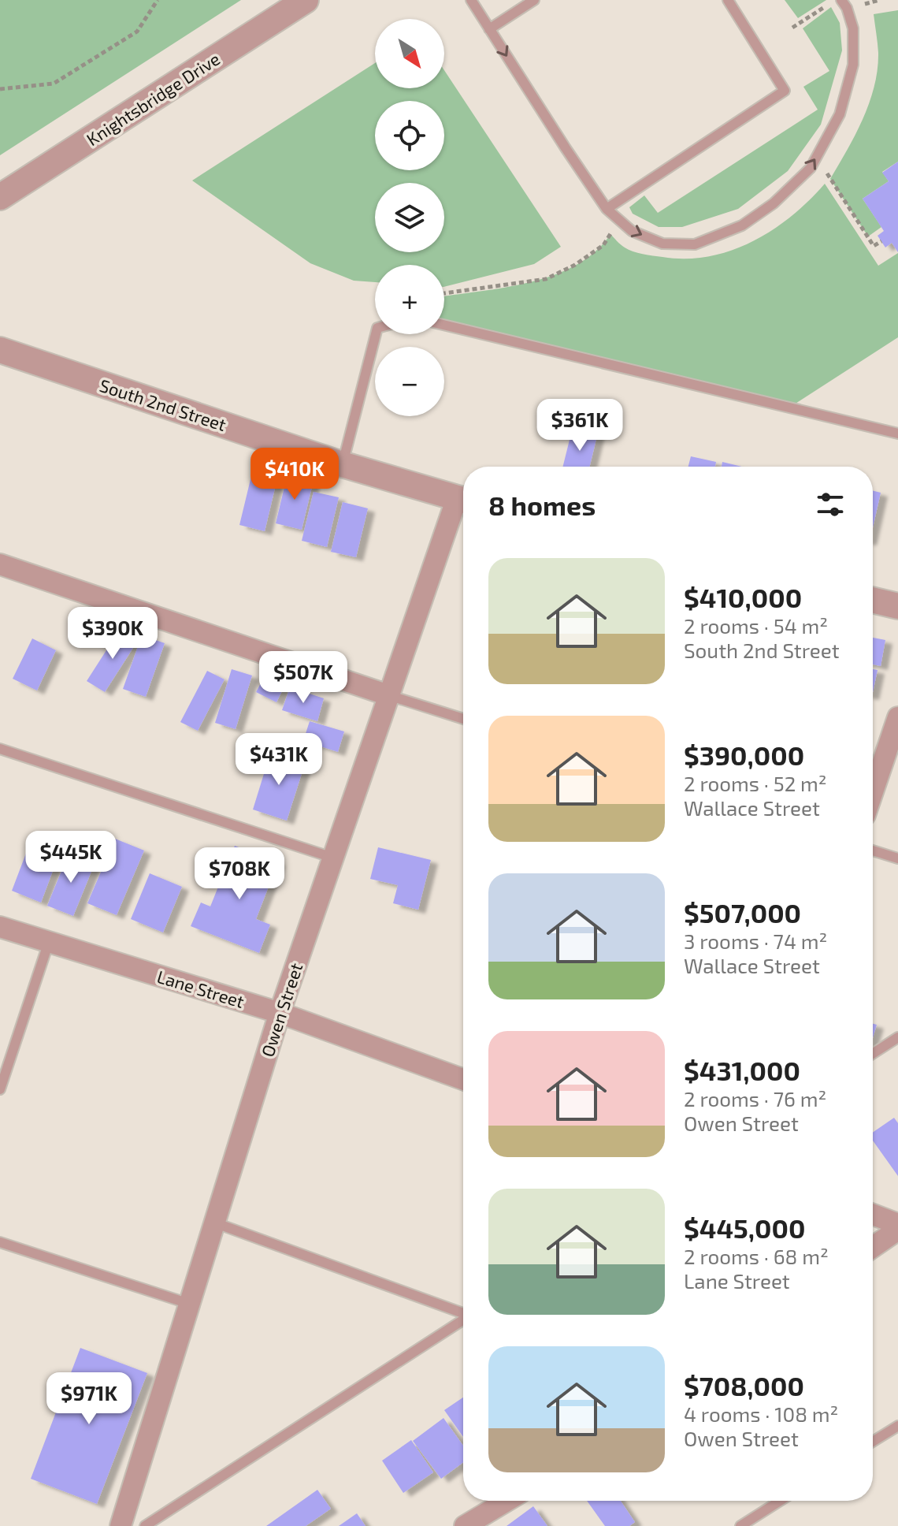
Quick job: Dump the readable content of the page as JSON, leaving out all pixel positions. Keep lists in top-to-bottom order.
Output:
{
  "streets": {
    "street": [
      "Knightsbridge Drive",
      "South 2nd Street",
      "Lane Street",
      "Owen Street"
    ]
  },
  "crossings": [
    ["Lane Street", "Owen Street"]
  ],
  "north": "bottom right",
  "page": {
    "map_buttons": ["+", "−"],
    "price": [
      "$361K",
      "$410K",
      "$390K",
      "$507K",
      "$431K",
      "$445K",
      "$708K",
      "$971K"
    ],
    "heading": "8 homes",
    "list": [
      {
        "name": "$410,000",
        "note": "2 rooms · 54 m² · South 2nd Street"
      },
      {
        "name": "$390,000",
        "note": "2 rooms · 52 m² · Wallace Street"
      },
      {
        "name": "$507,000",
        "note": "3 rooms · 74 m² · Wallace Street"
      },
      {
        "name": "$431,000",
        "note": "2 rooms · 76 m² · Owen Street"
      },
      {
        "name": "$445,000",
        "note": "2 rooms · 68 m² · Lane Street"
      },
      {
        "name": "$708,000",
        "note": "4 rooms · 108 m² · Owen Street"
      }
    ]
  }
}
